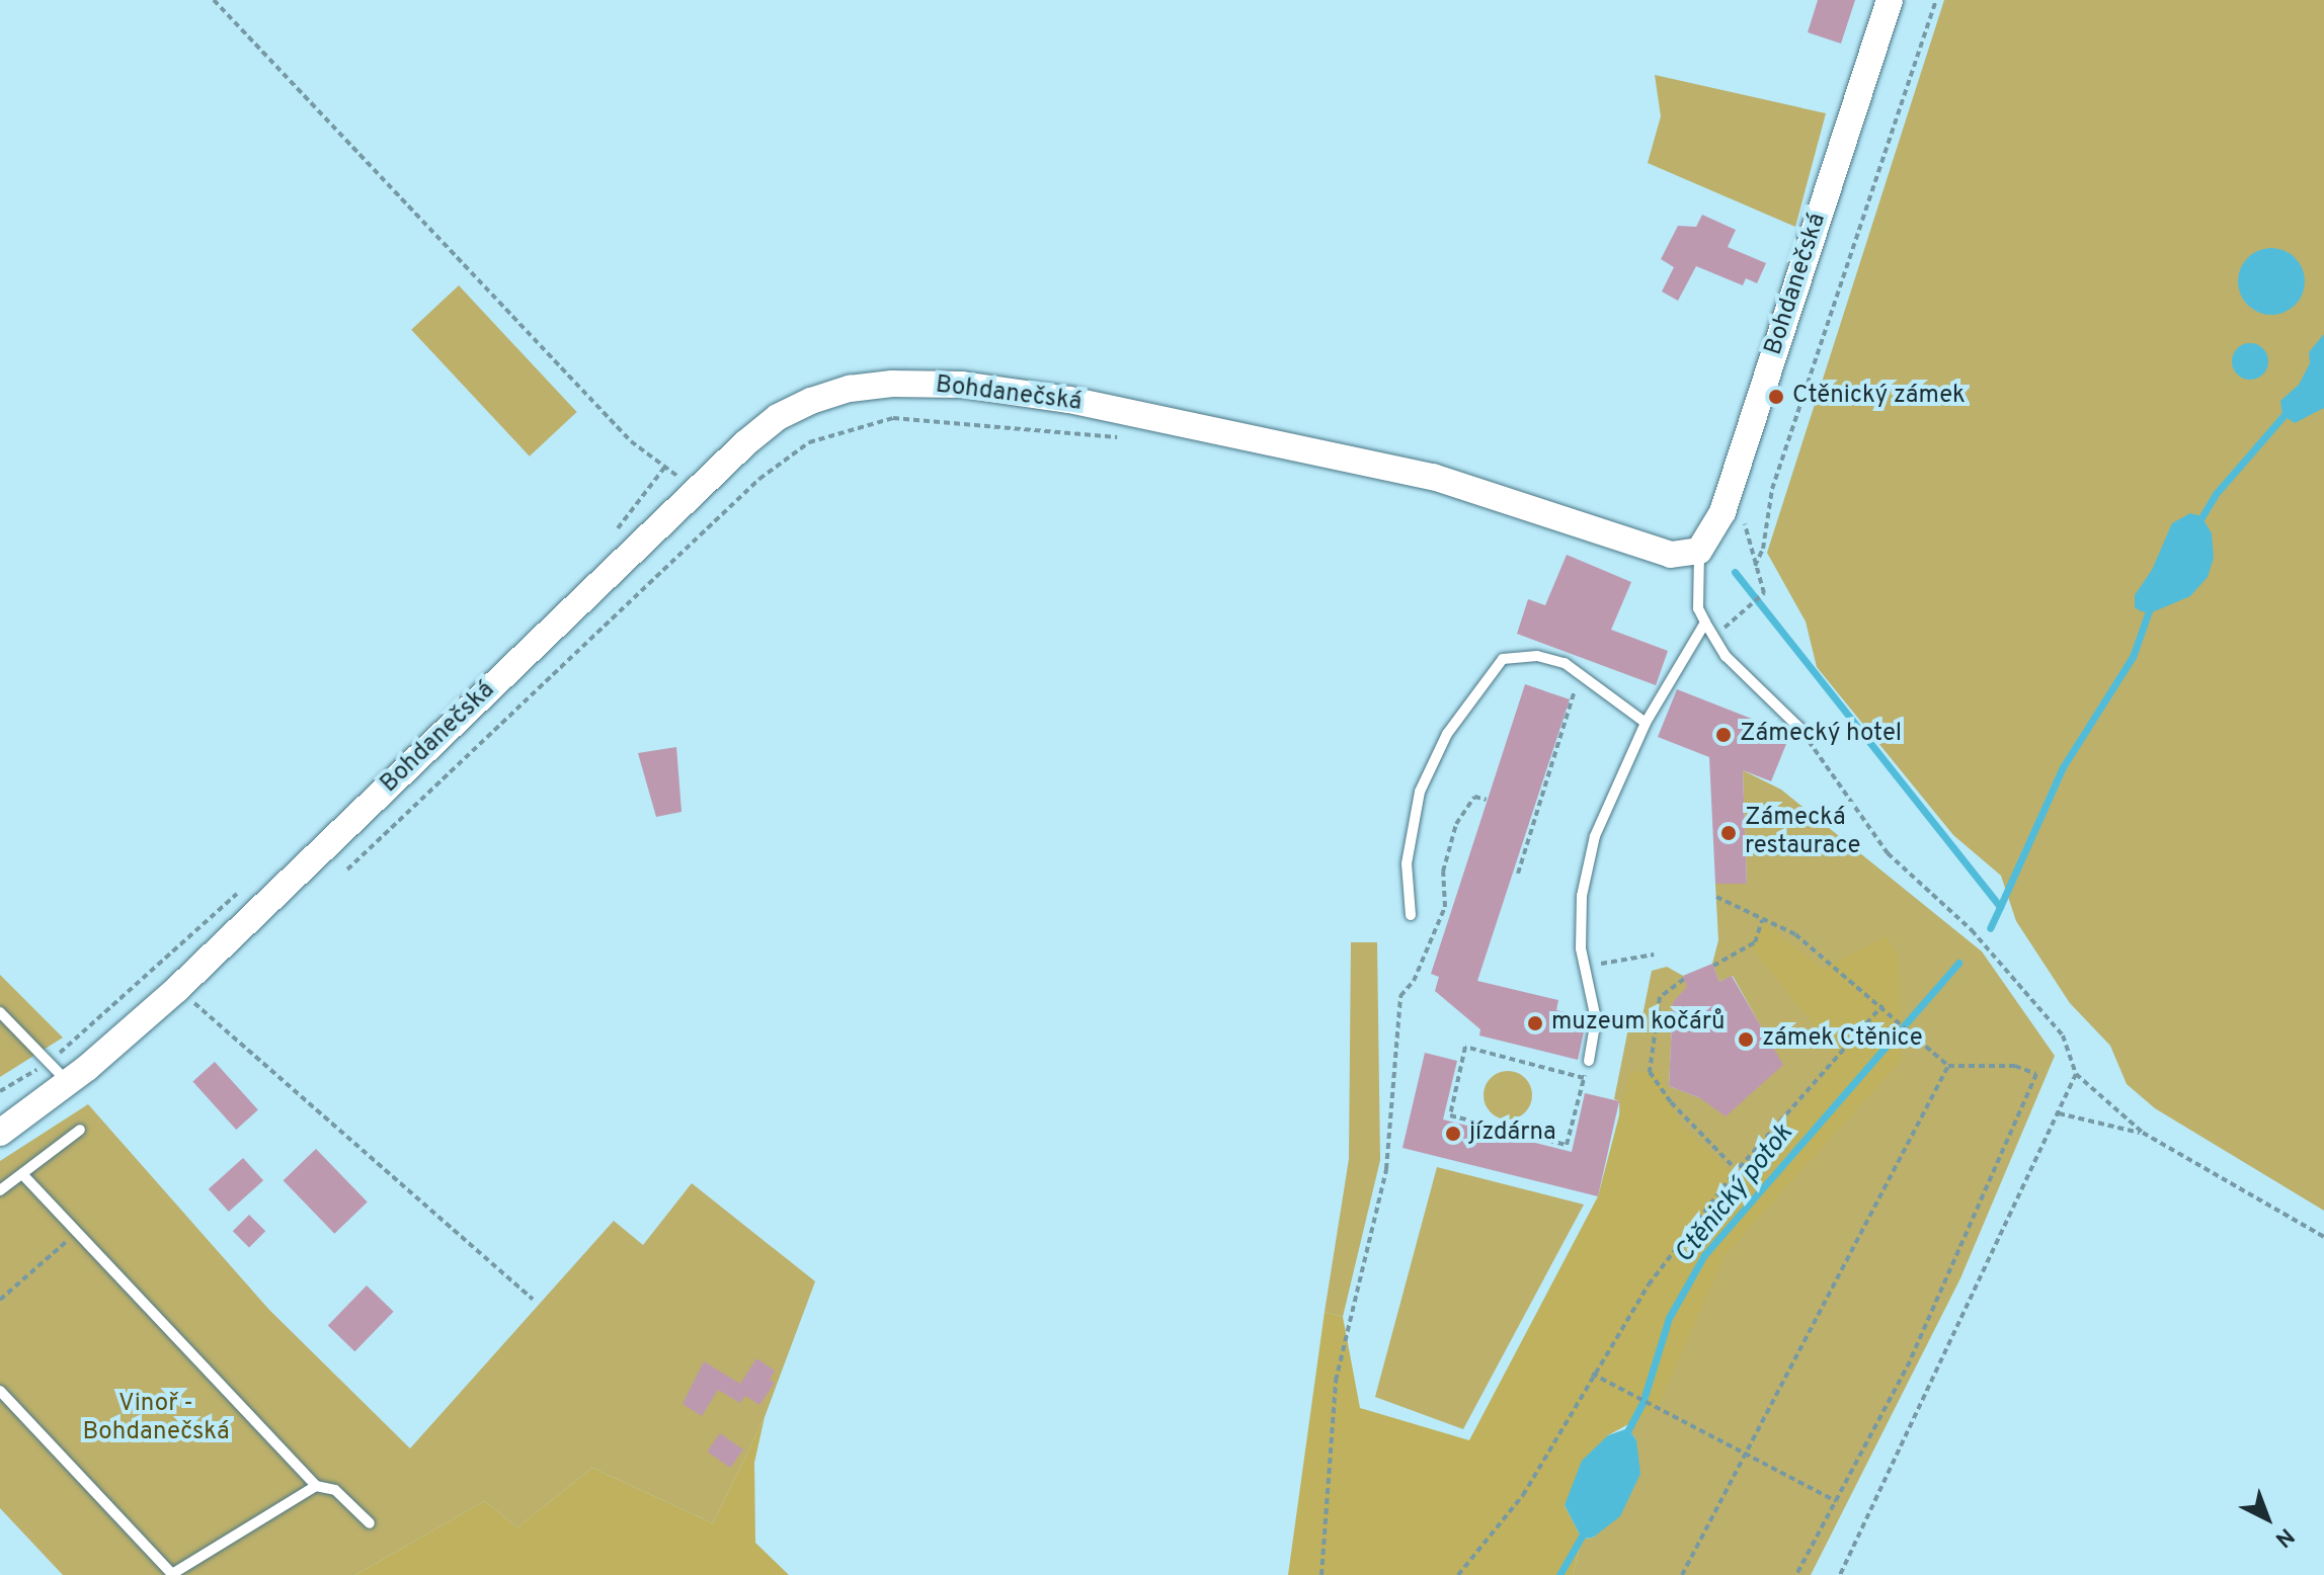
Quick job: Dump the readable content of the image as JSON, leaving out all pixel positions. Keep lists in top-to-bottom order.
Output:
{
  "streets": {
    "street": ["Bohdanečská"]
  },
  "water": ["Ctěnický potok"],
  "parks": ["Vinoř - Bohdanečská"],
  "places": [
    "Ctěnický zámek",
    "Zámecký hotel",
    "Zámecká restaurace",
    "muzeum kočárů",
    "zámek Ctěnice",
    "jízdárna"
  ],
  "north": "bottom right"
}
